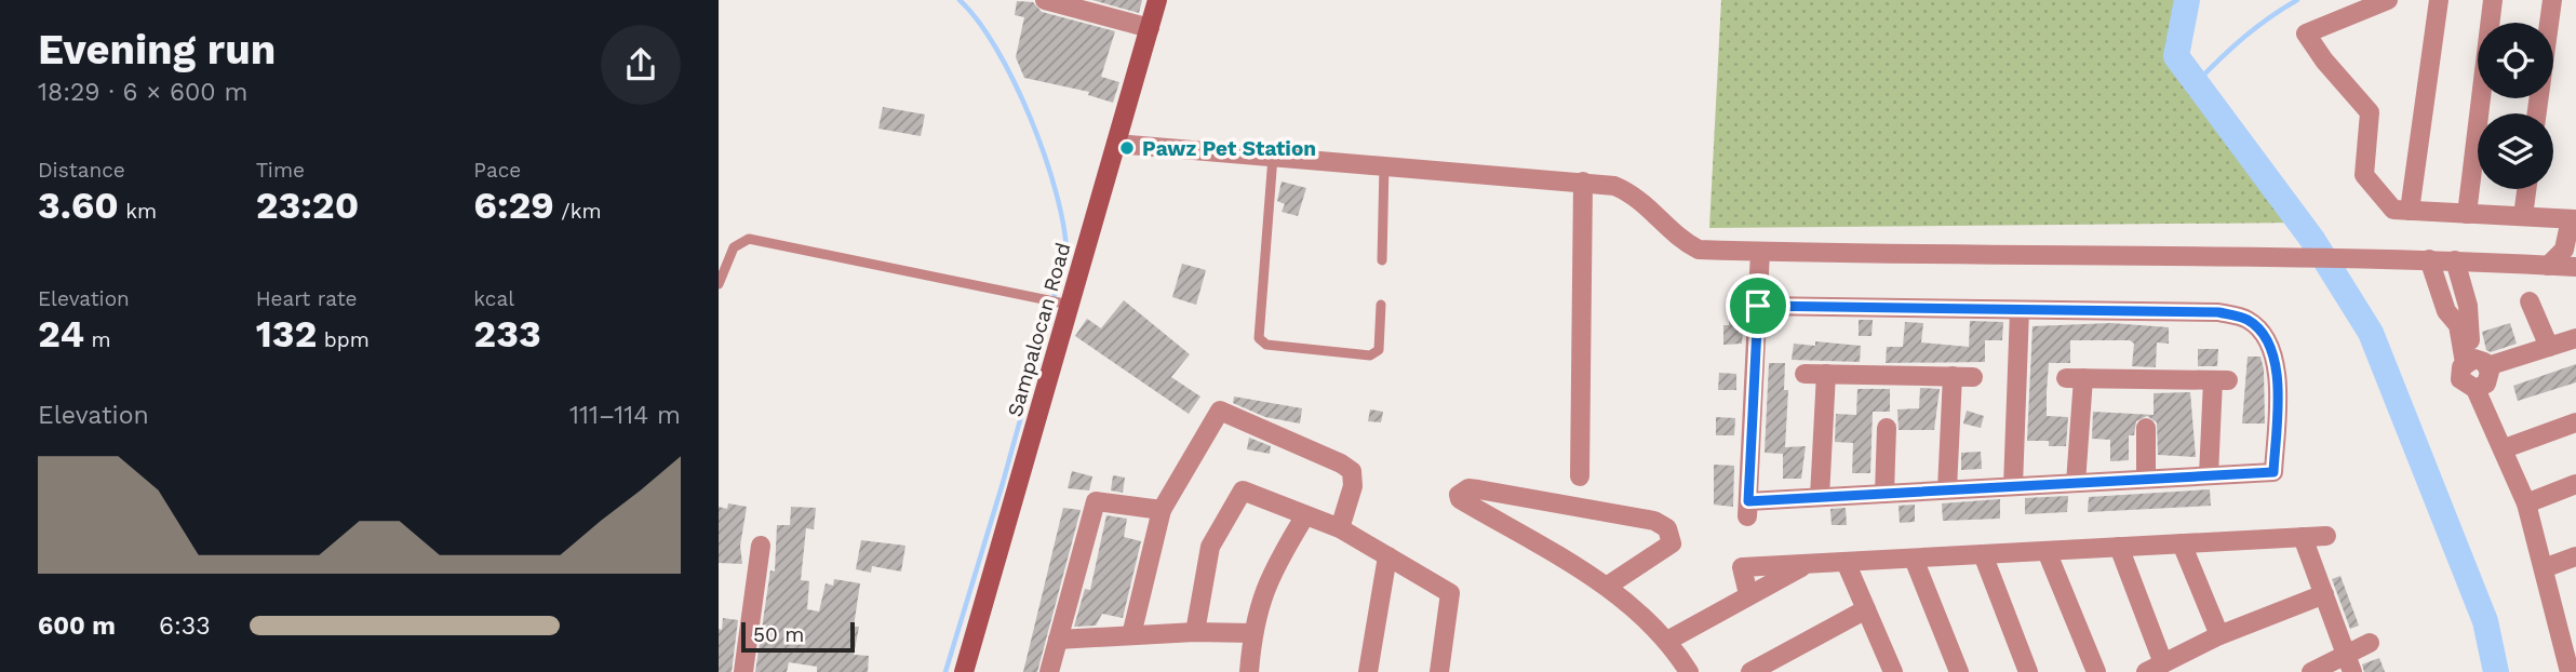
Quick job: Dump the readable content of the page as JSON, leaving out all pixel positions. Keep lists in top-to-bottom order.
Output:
{
  "streets": {
    "main road": ["Sampalocan Road"]
  },
  "places": ["Pawz Pet Station"],
  "scale_bar": "50 m",
  "page": {
    "heading": ["Evening run", "18:29 · 6 × 600 m"],
    "stats": [
      ["Distance", "3.60 km"],
      ["Time", "23:20"],
      ["Pace", "6:29 /km"],
      ["Elevation", "24 m"],
      ["Heart rate", "132 bpm"],
      ["kcal", "233"]
    ],
    "chart": ["Elevation", "111–114 m"],
    "list": [
      {
        "name": "600 m",
        "note": "6:33"
      }
    ],
    "scale": "50 m"
  }
}
